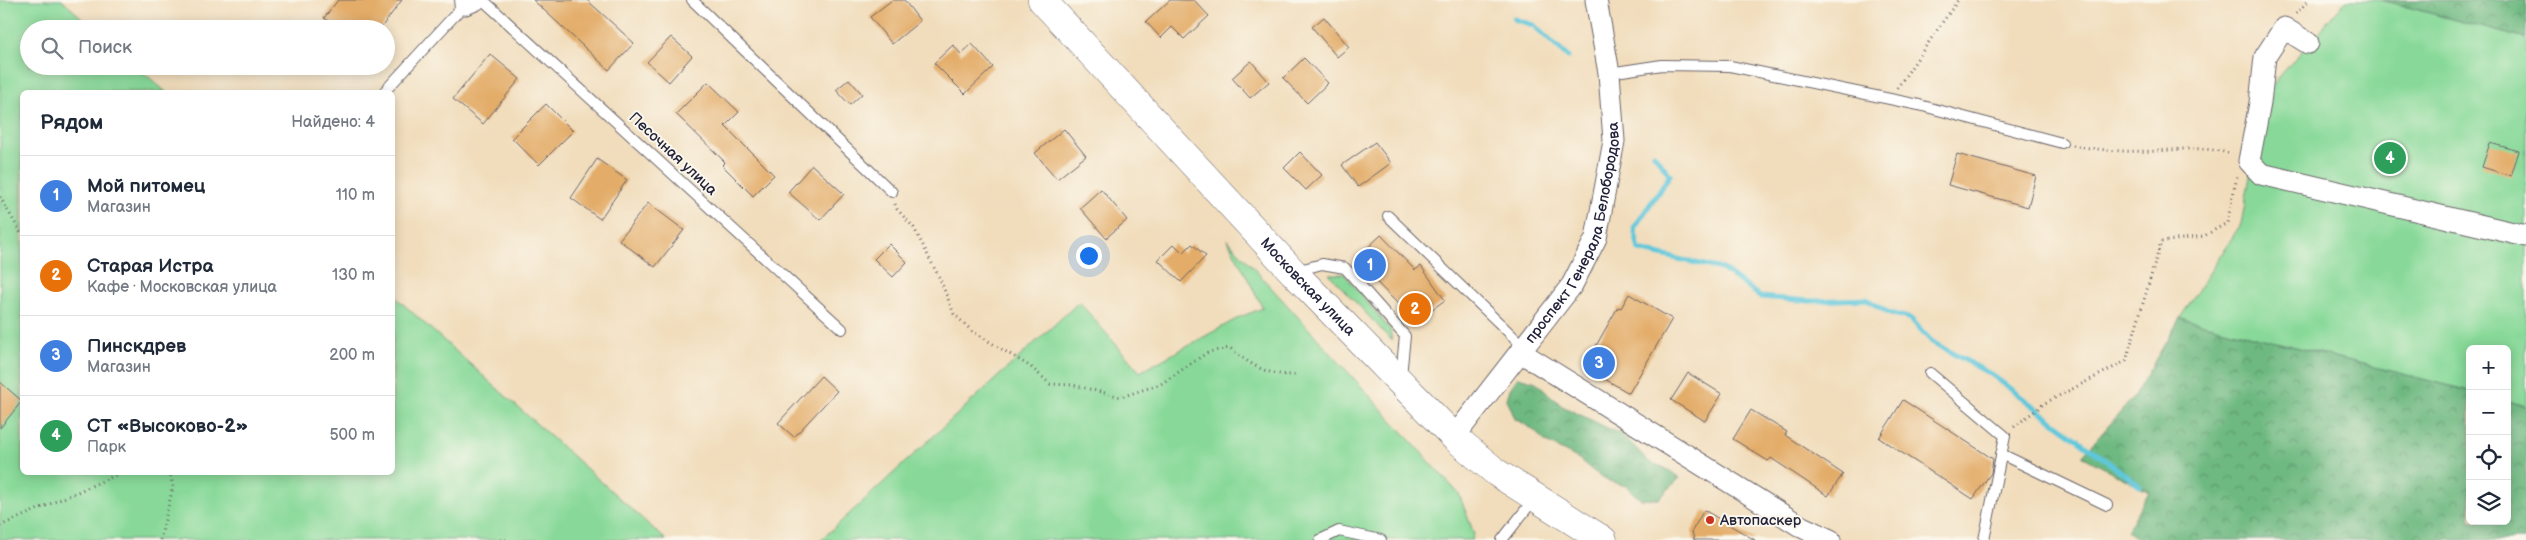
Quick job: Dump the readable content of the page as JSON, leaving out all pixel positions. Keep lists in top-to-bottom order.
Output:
{
  "streets": {
    "main road": ["Московская улица"],
    "street": ["проспект Генерала Белобородова"],
    "lane": ["Песочная улица"]
  },
  "crossings": [
    ["проспект Генерала Белобородова", "Московская улица"]
  ],
  "places": ["Автопаскер"],
  "page": {
    "search": "Поиск",
    "heading": ["Рядом", "Найдено: 4"],
    "pins": [
      "4",
      "1",
      "2",
      "3"
    ],
    "list": [
      {
        "mark": "1",
        "name": "Мой питомец",
        "note": "Магазин",
        "value": "110 m"
      },
      {
        "mark": "2",
        "name": "Старая Истра",
        "note": "Кафе · Московская улица",
        "value": "130 m"
      },
      {
        "mark": "3",
        "name": "Пинскдрев",
        "note": "Магазин",
        "value": "200 m"
      },
      {
        "mark": "4",
        "name": "СТ «Высоково-2»",
        "note": "Парк",
        "value": "500 m"
      }
    ],
    "map_buttons": ["+", "−"]
  }
}
